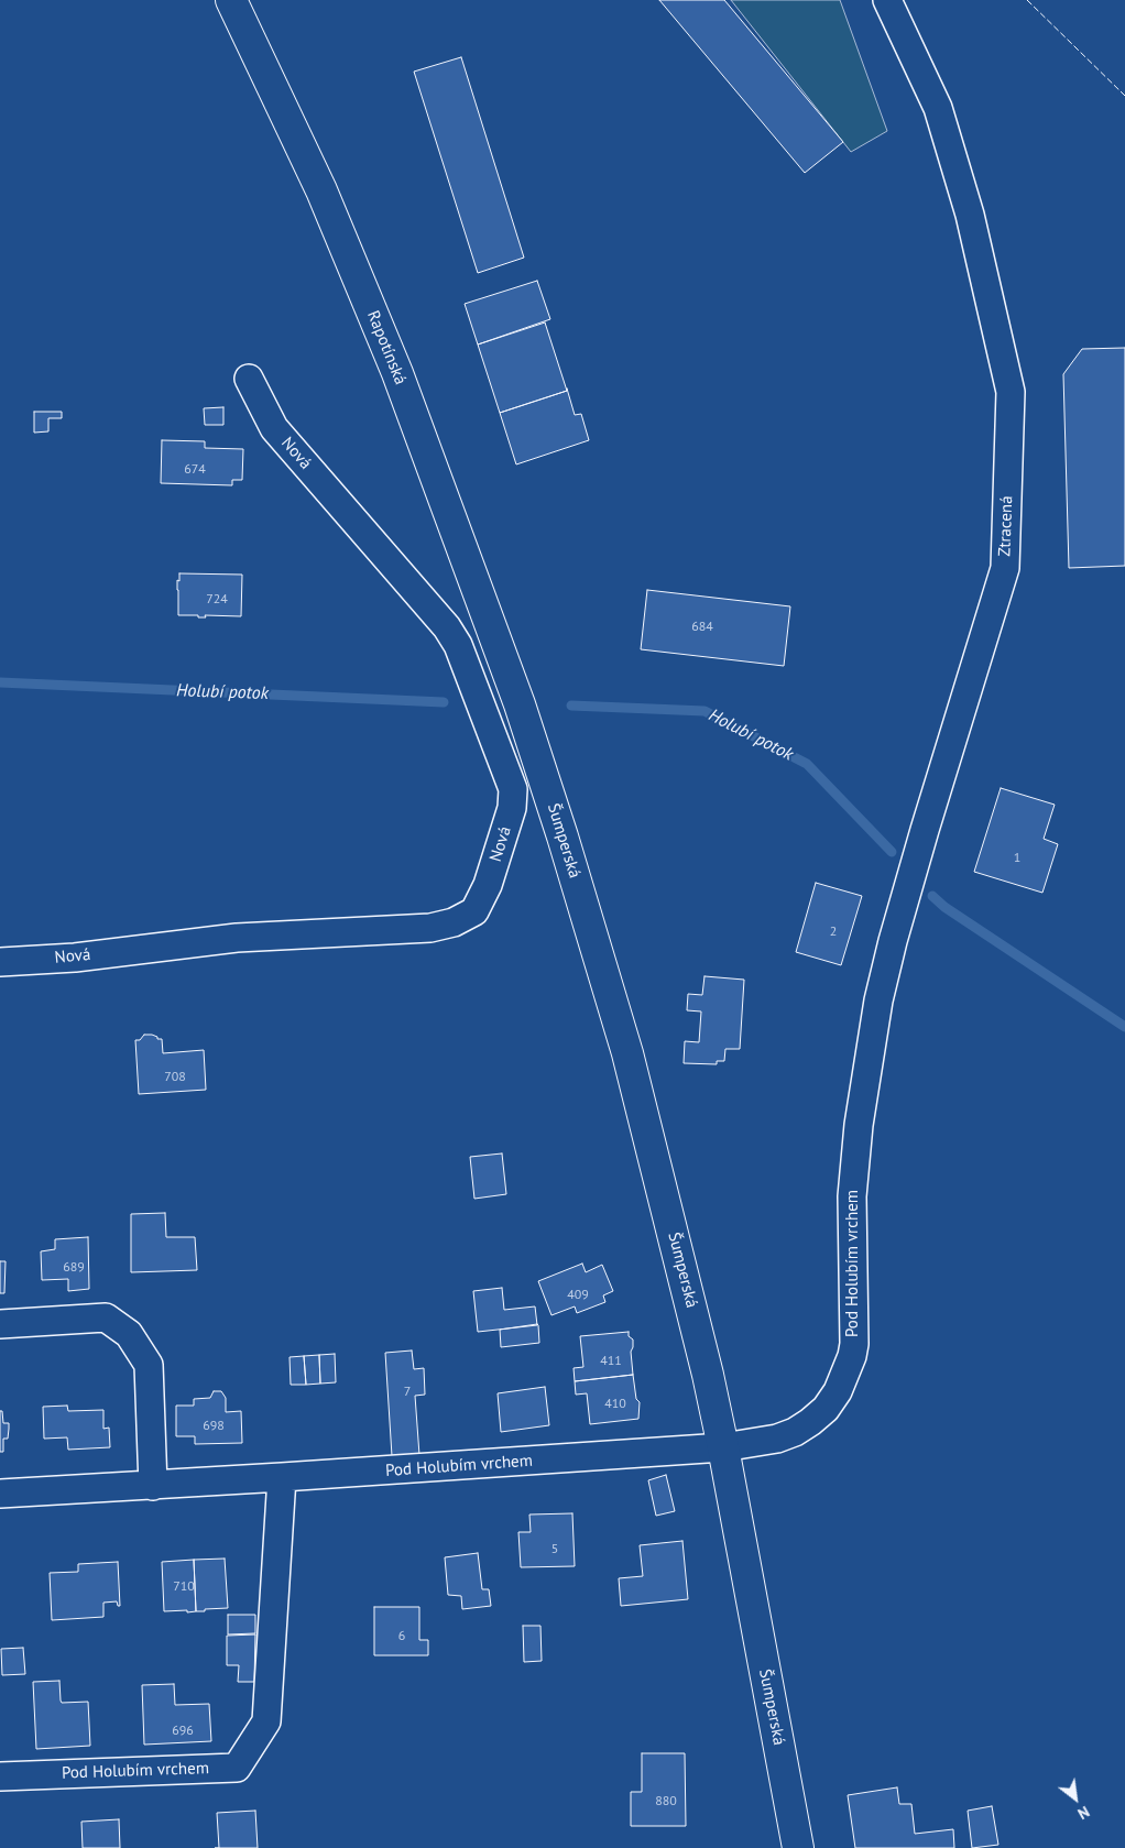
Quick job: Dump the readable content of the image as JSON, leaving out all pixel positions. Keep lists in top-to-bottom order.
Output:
{
  "streets": {
    "main road": ["Rapotínská", "Šumperská"],
    "street": ["Nová", "Ztracená", "Pod Holubím vrchem"]
  },
  "crossings": [
    ["Rapotínská", "Šumperská"],
    ["Ztracená", "Pod Holubím vrchem"],
    ["Šumperská", "Pod Holubím vrchem"]
  ],
  "water": ["Holubí potok"],
  "house_numbers": [
    "674",
    "724",
    "684",
    "1",
    "2",
    "708",
    "689",
    "409",
    "411",
    "7",
    "410",
    "698",
    "5",
    "710",
    "6",
    "696",
    "880"
  ],
  "north": "bottom right"
}
